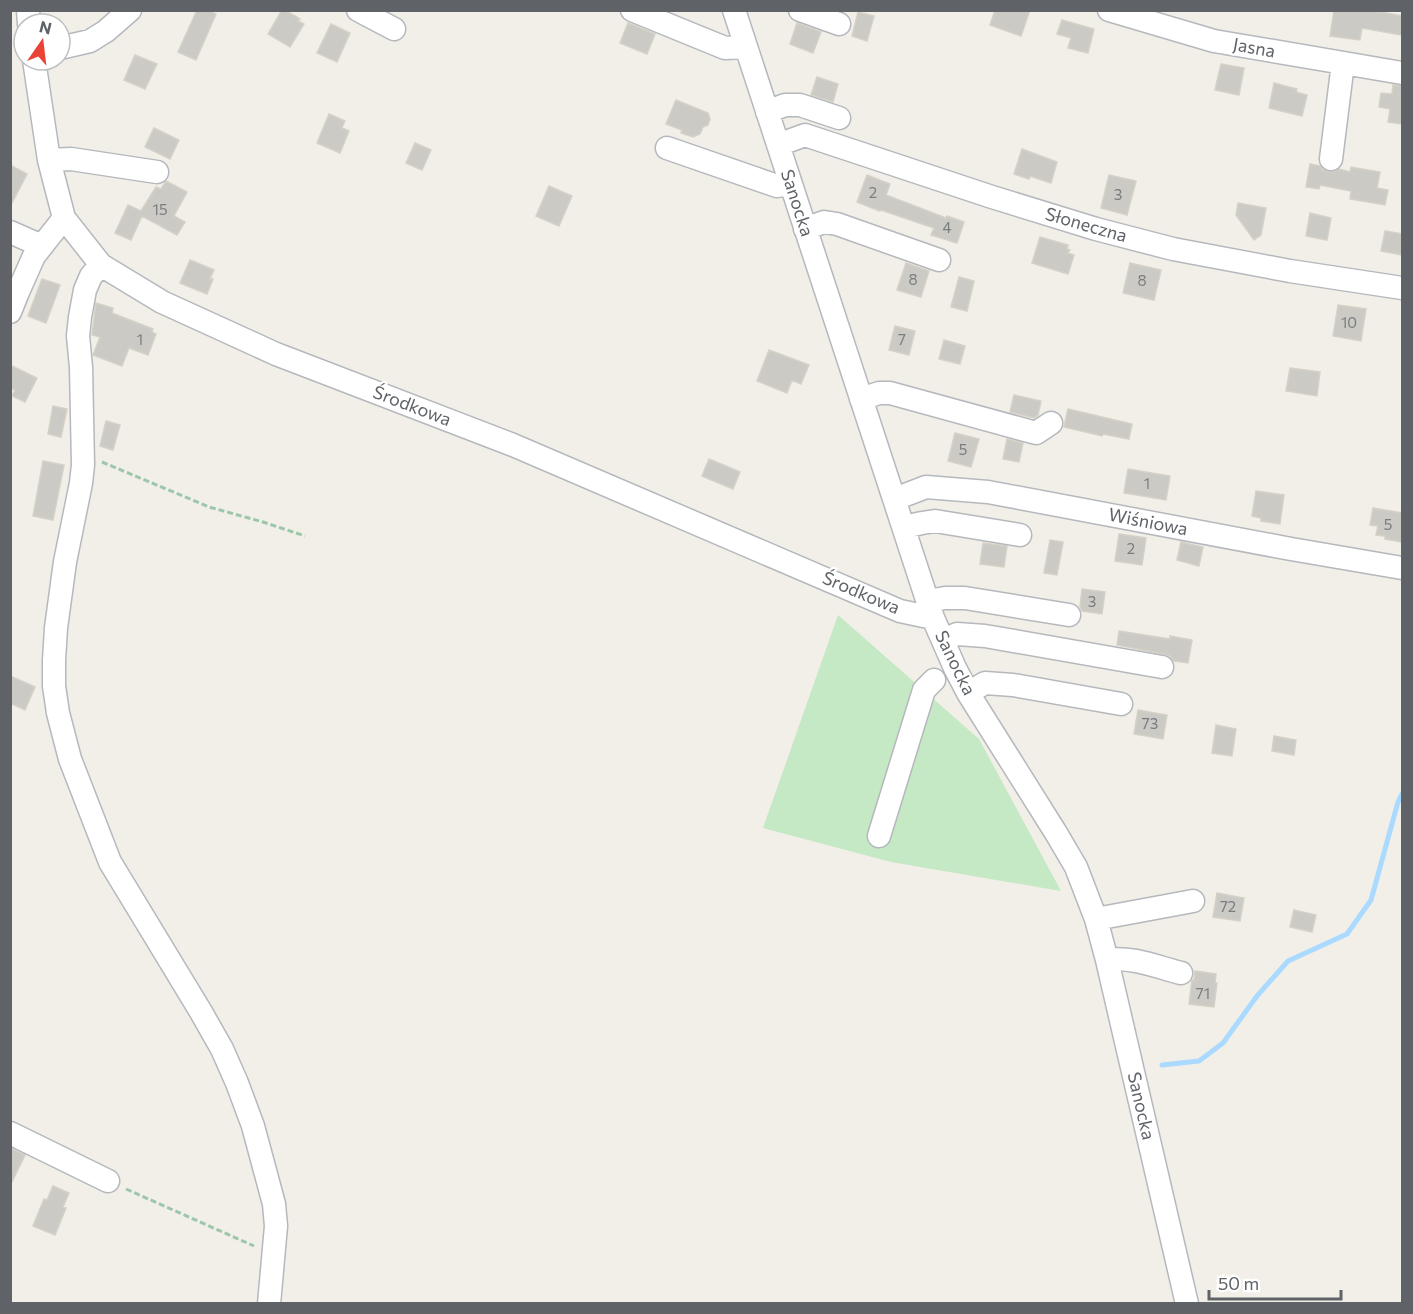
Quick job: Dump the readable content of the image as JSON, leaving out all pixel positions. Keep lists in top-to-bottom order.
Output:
{
  "streets": {
    "street": [
      "Jasna",
      "Sanocka",
      "Słoneczna",
      "Środkowa",
      "Wiśniowa"
    ]
  },
  "crossings": [
    ["Sanocka", "Słoneczna"],
    ["Sanocka", "Środkowa"],
    ["Sanocka", "Wiśniowa"]
  ],
  "house_numbers": [
    "2",
    "3",
    "15",
    "4",
    "8",
    "8",
    "10",
    "1",
    "7",
    "5",
    "1",
    "5",
    "2",
    "3",
    "73",
    "72",
    "71"
  ],
  "scale_bar": "50 m",
  "north": "top"
}
